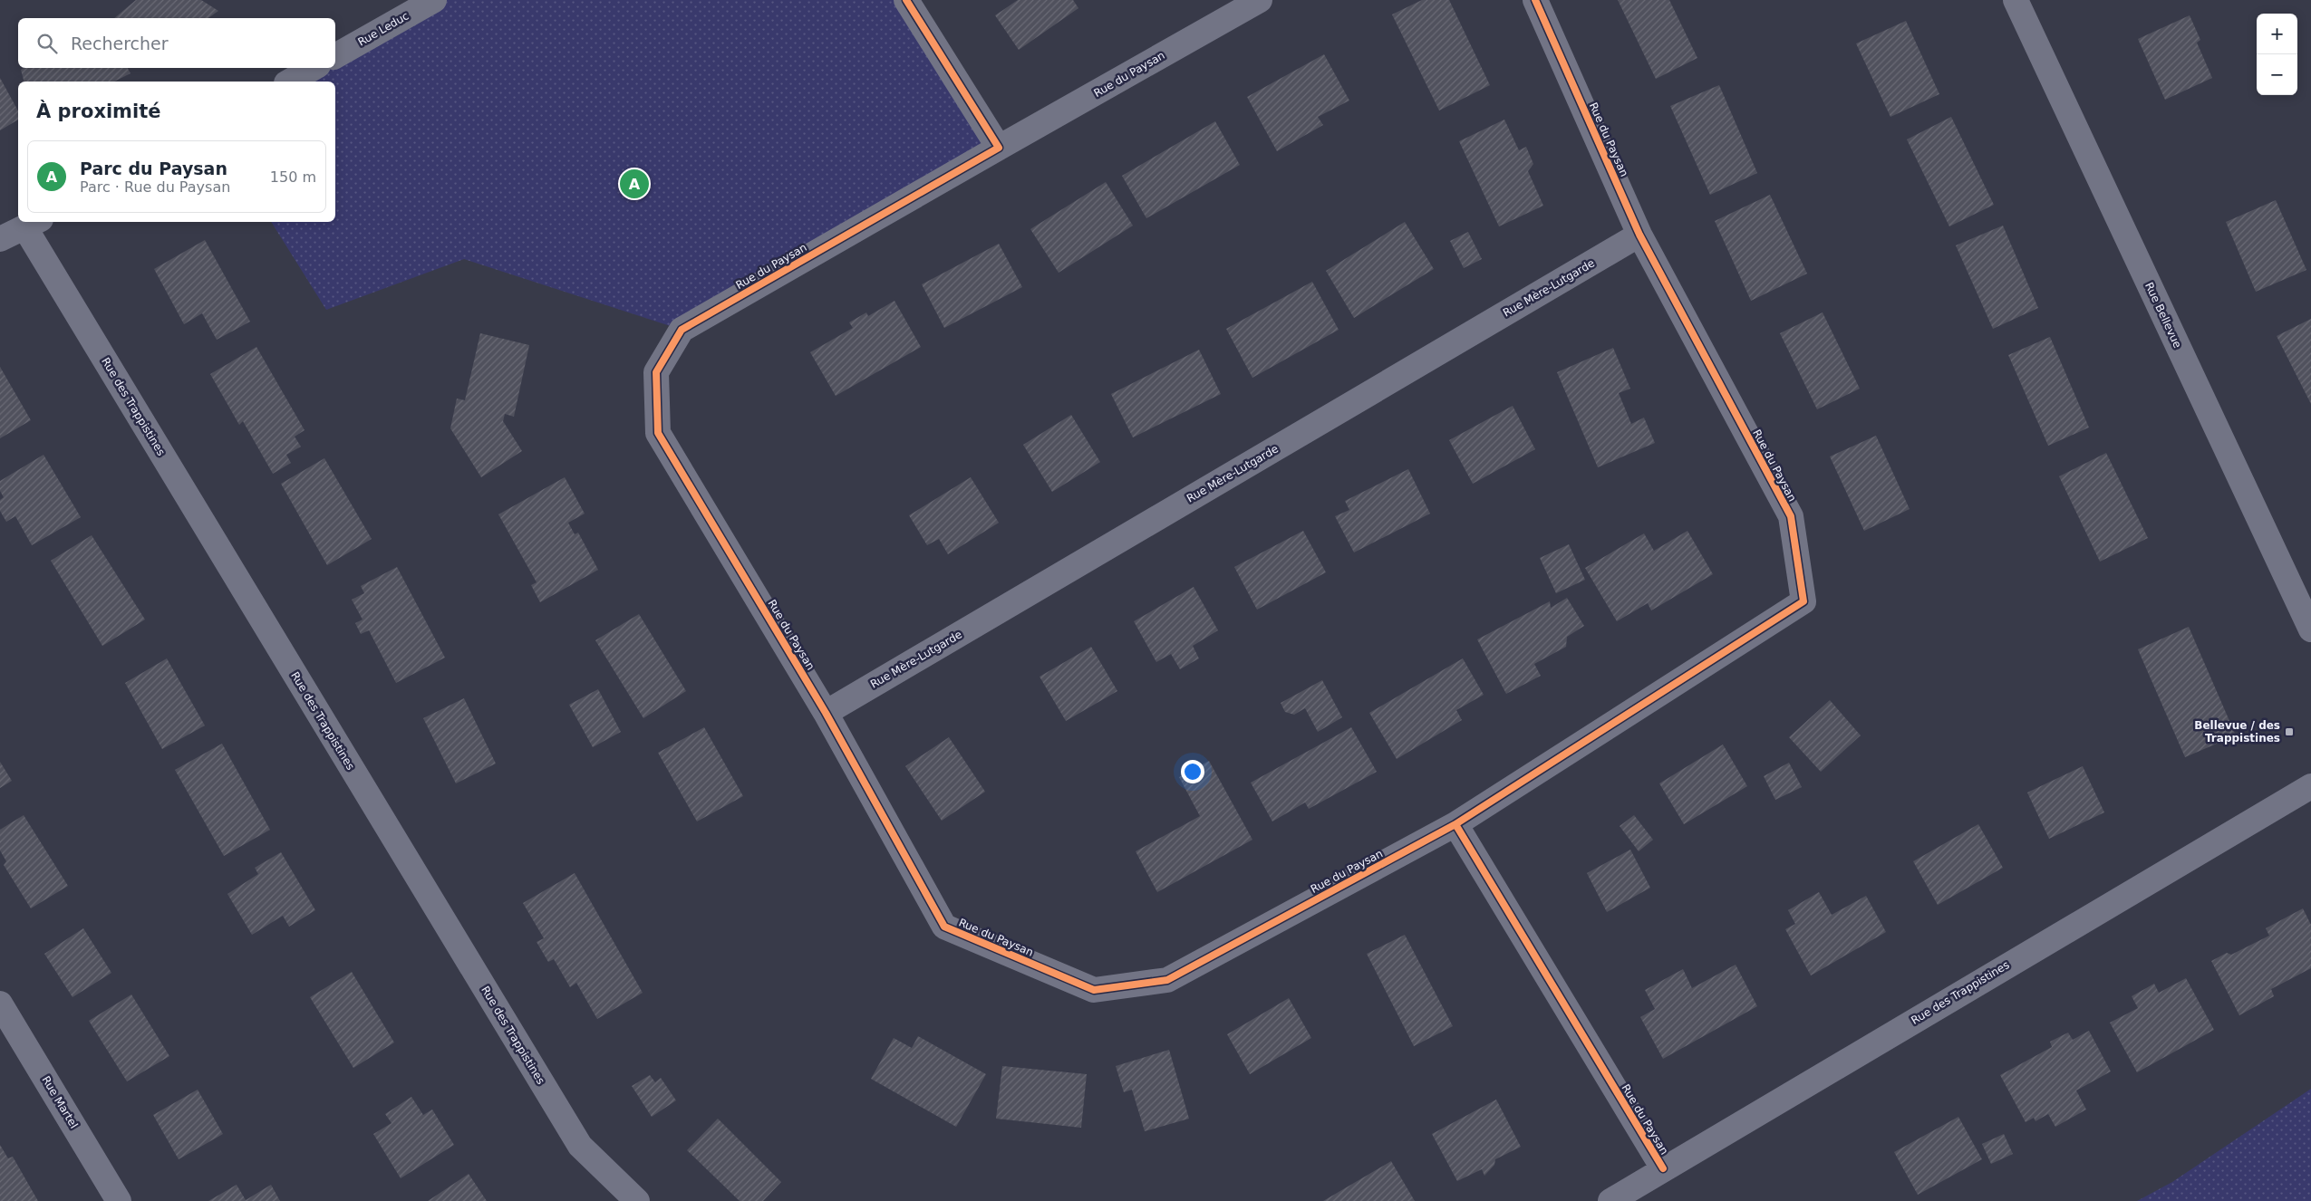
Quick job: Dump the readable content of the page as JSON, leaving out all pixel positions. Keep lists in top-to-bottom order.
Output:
{
  "streets": {
    "street": [
      "Rue Leduc",
      "Rue du Paysan",
      "Rue Mère-Lutgarde",
      "Rue Bellevue",
      "Rue des Trappistines",
      "Rue Martel"
    ]
  },
  "crossings": [
    ["Rue du Paysan", "Rue Mère-Lutgarde"],
    ["Rue du Paysan", "Rue des Trappistines"]
  ],
  "places": {
    "transit": ["Bellevue / des Trappistines"]
  },
  "page": {
    "map_buttons": ["+", "−"],
    "search": "Rechercher",
    "heading": "À proximité",
    "list": [
      {
        "mark": "A",
        "name": "Parc du Paysan",
        "note": "Parc · Rue du Paysan",
        "value": "150 m"
      }
    ],
    "pins": "A"
  }
}
